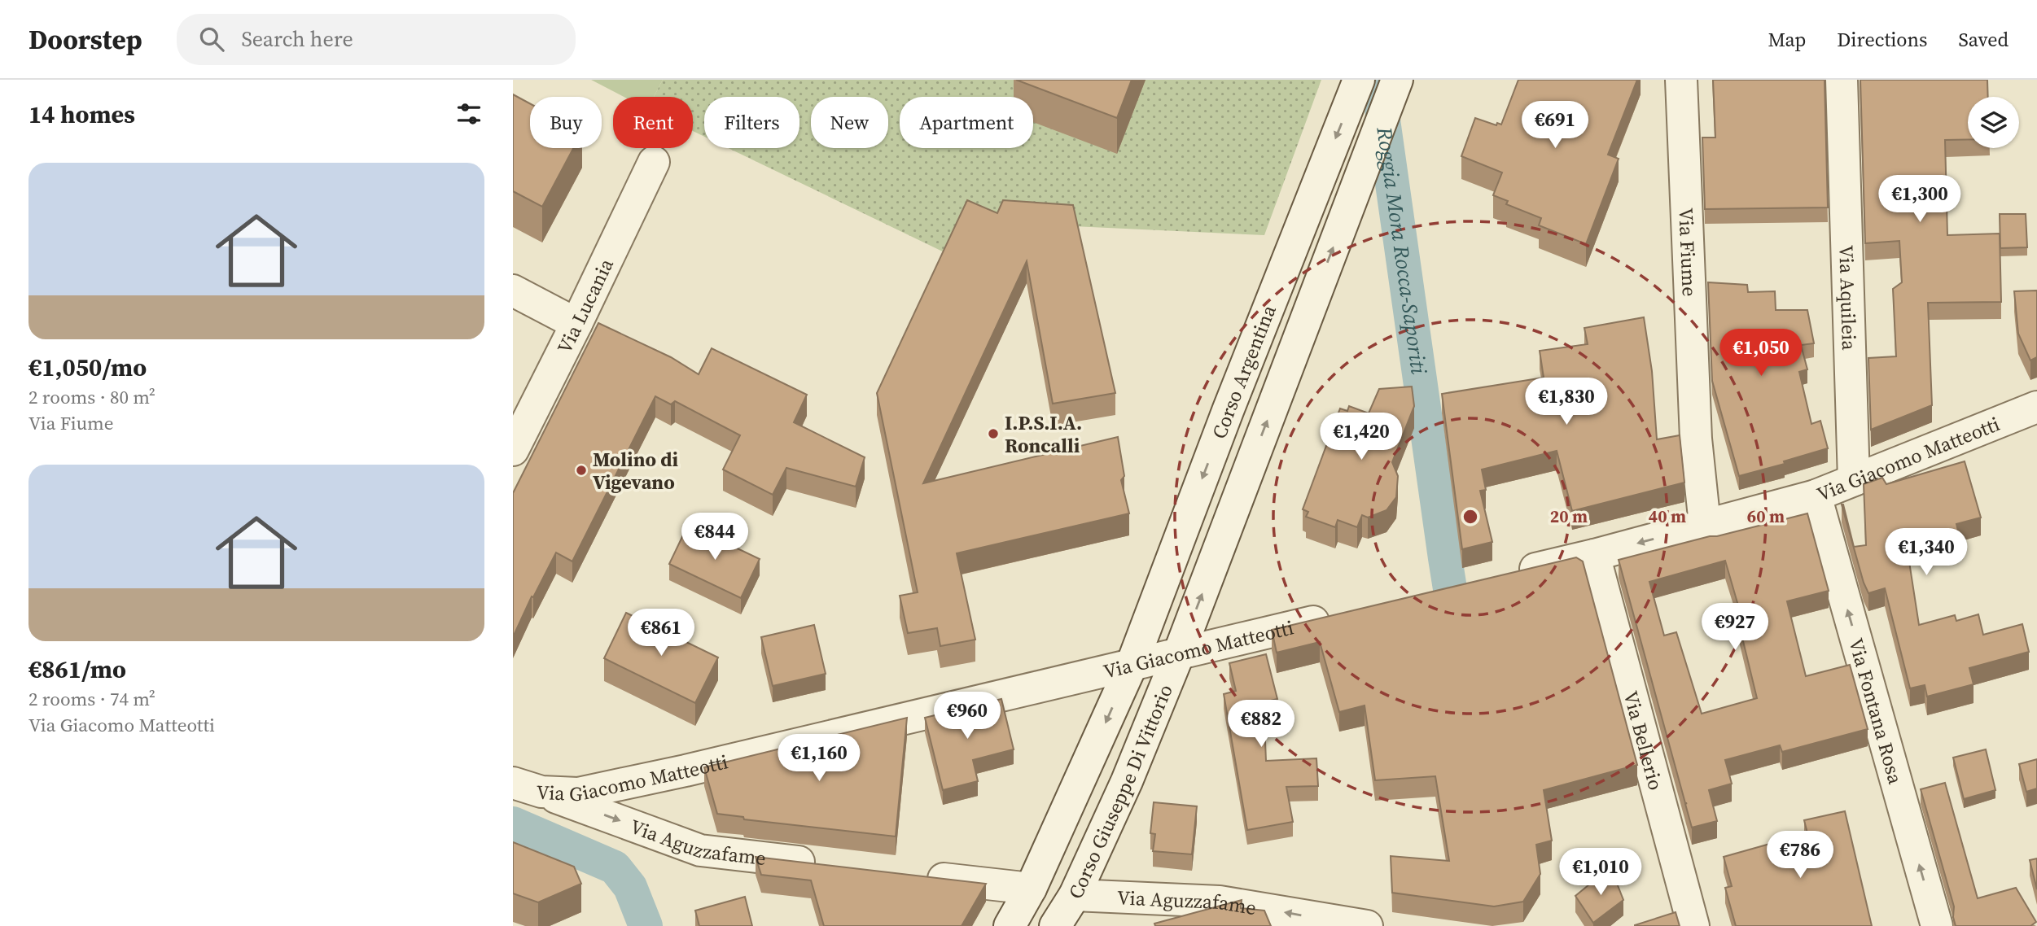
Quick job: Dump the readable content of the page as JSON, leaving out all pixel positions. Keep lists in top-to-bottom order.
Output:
{
  "streets": {
    "street": [
      "Via Fiume",
      "Via Aquileia",
      "Via Lucania",
      "Corso Argentina",
      "Via Giacomo Matteotti",
      "Via Fontana Rosa",
      "Via Bellerio",
      "Corso Giuseppe Di Vittorio",
      "Via Aguzzafame"
    ]
  },
  "crossings": [
    ["Via Fiume", "Via Giacomo Matteotti"],
    ["Via Aquileia", "Via Giacomo Matteotti"],
    ["Corso Argentina", "Via Giacomo Matteotti"],
    ["Corso Argentina", "Corso Giuseppe Di Vittorio"],
    ["Via Giacomo Matteotti", "Via Fontana Rosa"],
    ["Via Giacomo Matteotti", "Via Bellerio"],
    ["Via Giacomo Matteotti", "Corso Giuseppe Di Vittorio"],
    ["Via Giacomo Matteotti", "Via Aguzzafame"],
    ["Corso Giuseppe Di Vittorio", "Via Aguzzafame"]
  ],
  "one_way": ["Via Fontana Rosa"],
  "water": ["Roggia Mora Rocca-Saporiti"],
  "places": ["I.P.S.I.A. Roncalli", "Molino di Vigevano"],
  "page": {
    "header": "Doorstep",
    "search": "Search here",
    "nav": ["Map", "Directions", "Saved"],
    "heading": "14 homes",
    "chip": [
      "Buy",
      "Rent",
      "Filters",
      "New",
      "Apartment"
    ],
    "price": [
      "€691",
      "€1,300",
      "€1,050",
      "€1,830",
      "€1,420",
      "€844",
      "€1,340",
      "€927",
      "€861",
      "€960",
      "€882",
      "€1,160",
      "€786",
      "€1,010"
    ],
    "list": [
      {
        "name": "€1,050/mo",
        "note": "2 rooms · 80 m² · Via Fiume"
      },
      {
        "name": "€861/mo",
        "note": "2 rooms · 74 m² · Via Giacomo Matteotti"
      }
    ]
  },
  "rings": ["20 m", "40 m", "60 m"]
}
